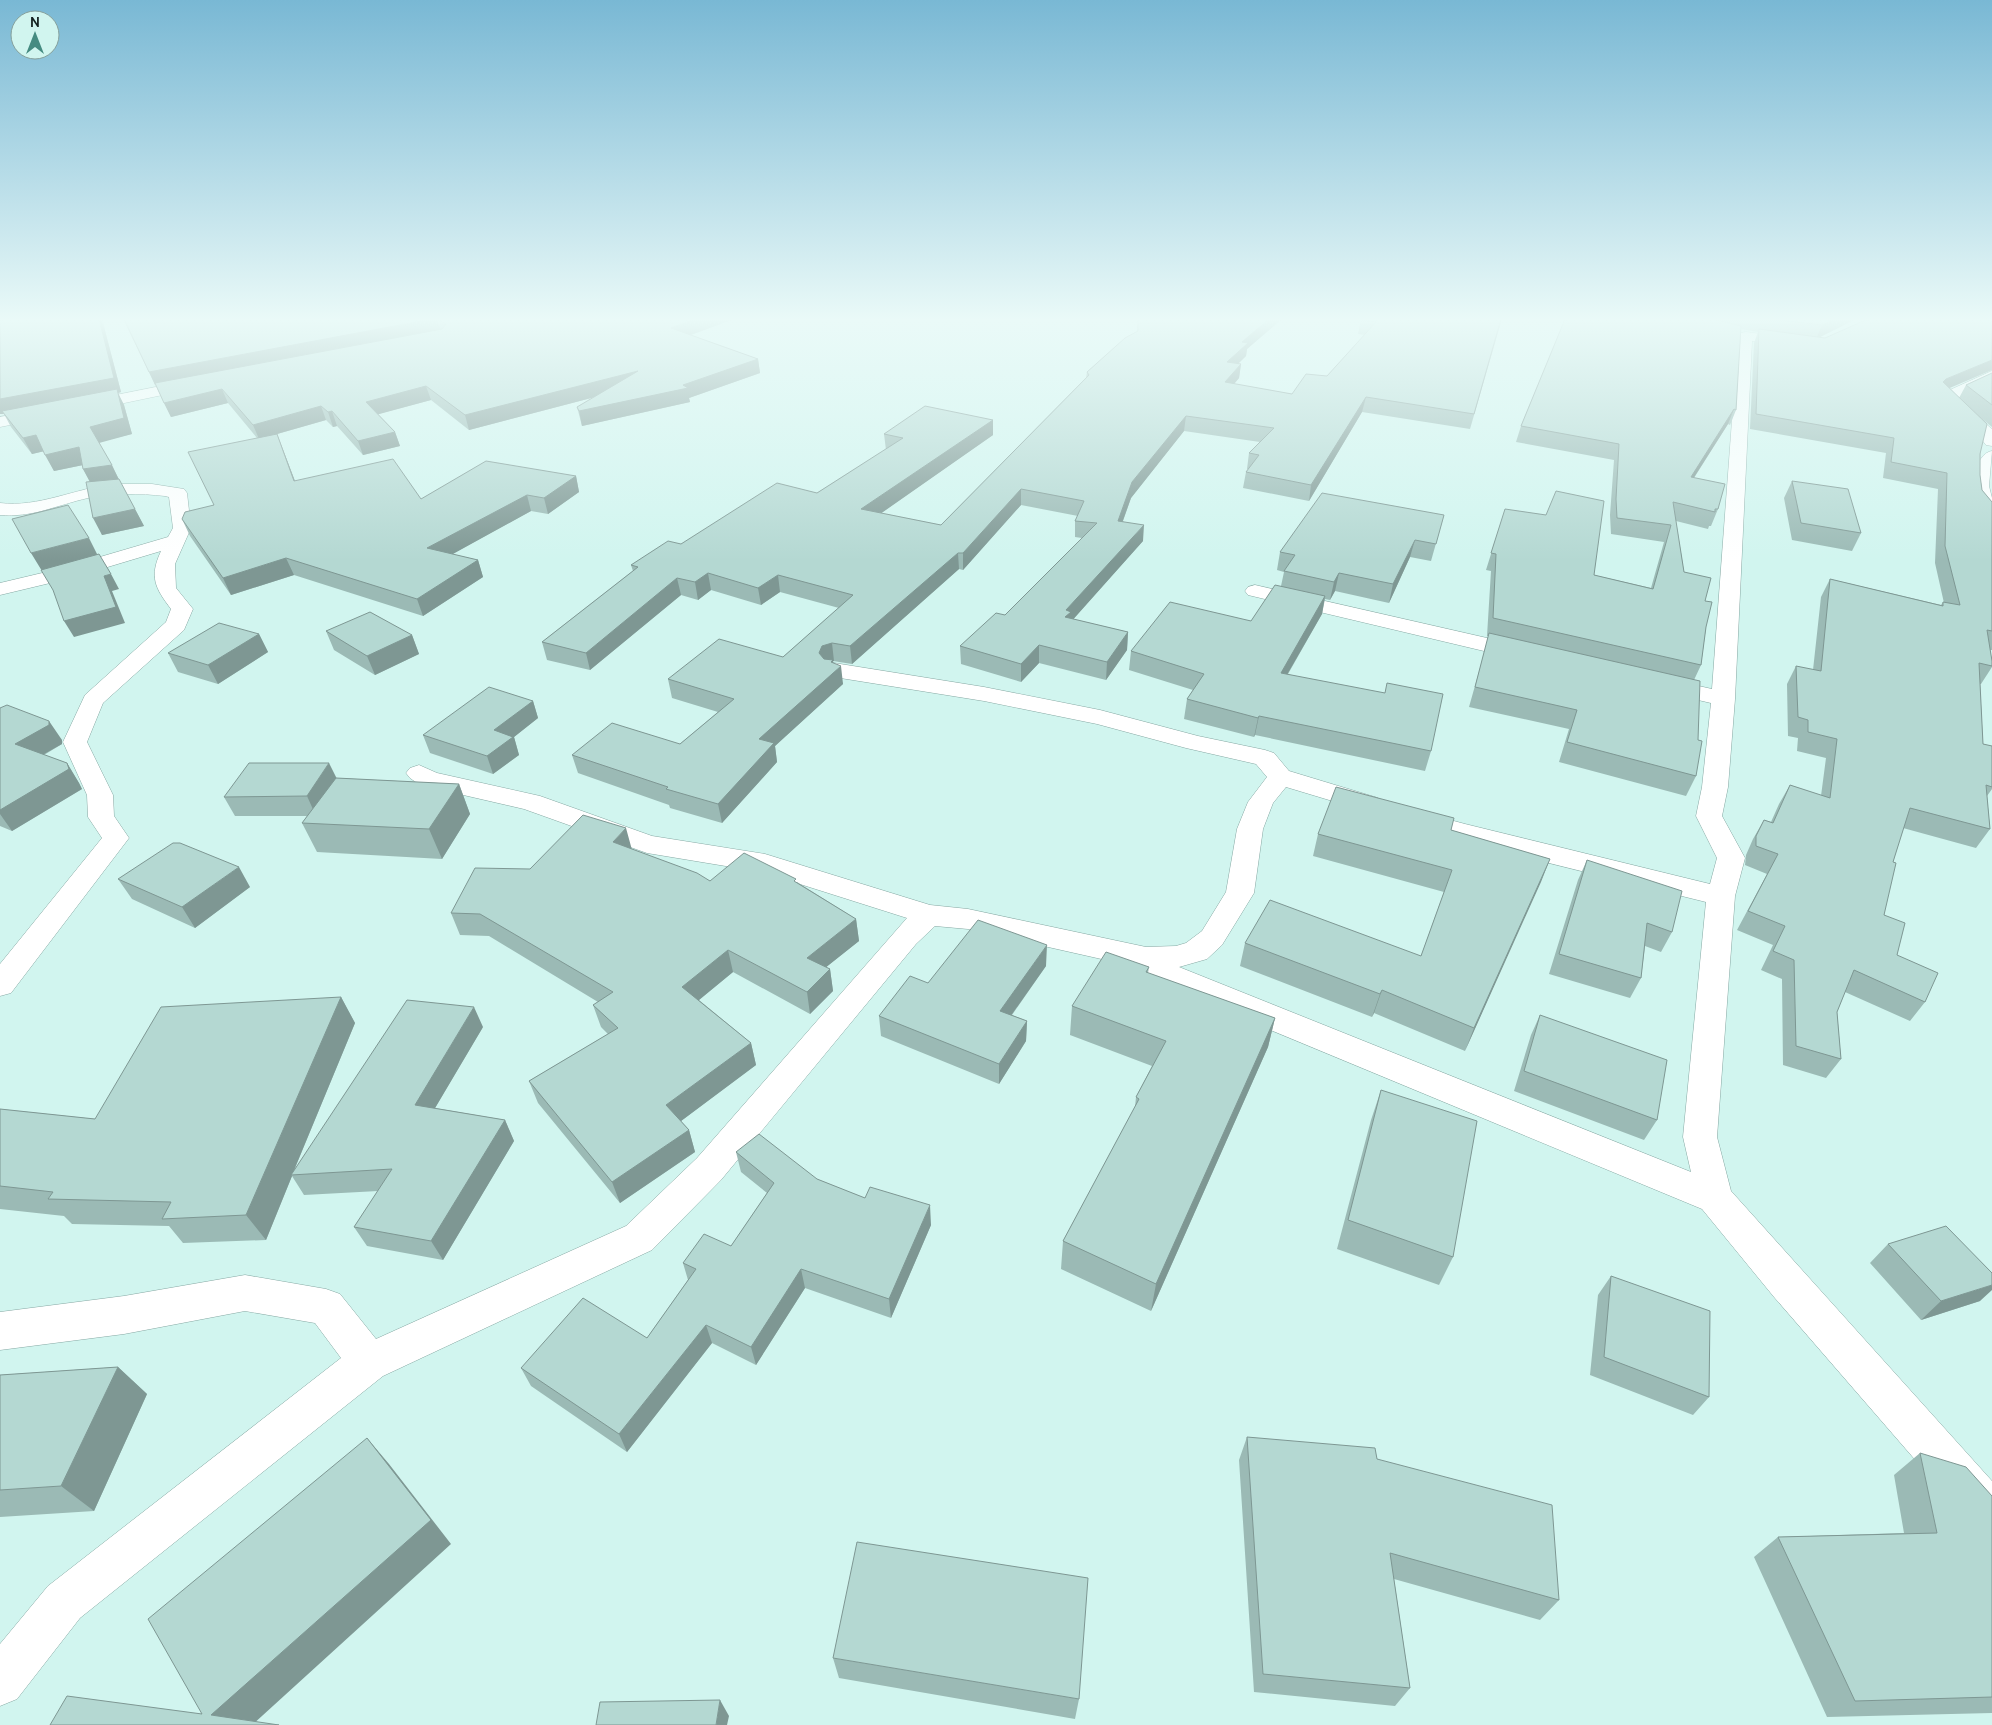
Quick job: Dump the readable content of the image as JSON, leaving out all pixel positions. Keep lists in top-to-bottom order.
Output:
{
  "north": "top"
}
